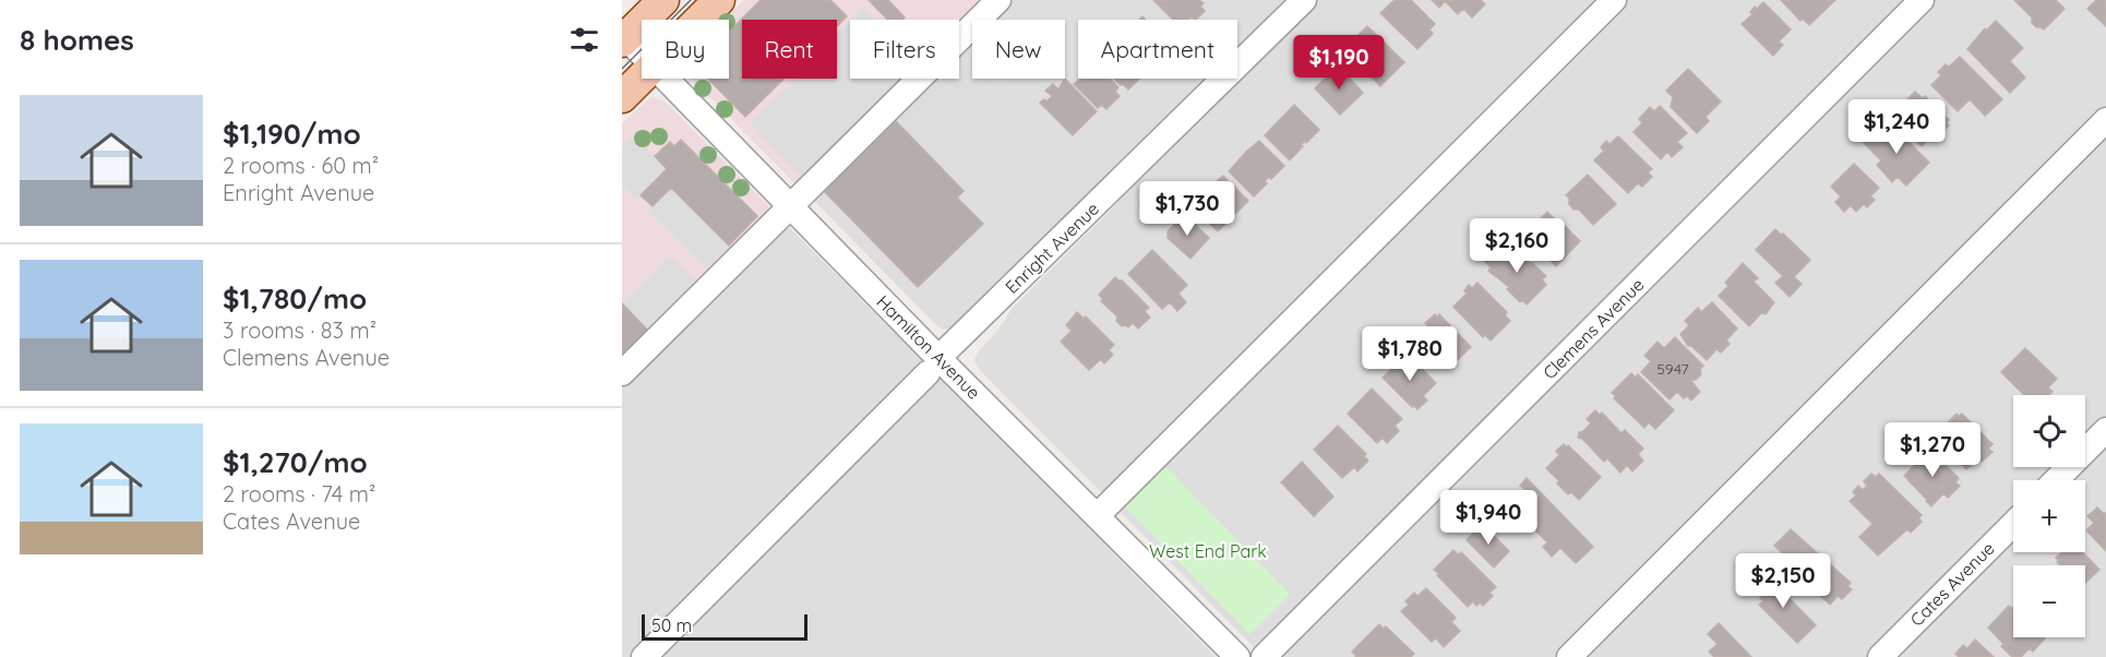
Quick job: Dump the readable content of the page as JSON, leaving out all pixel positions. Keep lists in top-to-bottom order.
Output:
{
  "streets": {
    "street": [
      "Enright Avenue",
      "Clemens Avenue",
      "Hamilton Avenue",
      "Cates Avenue"
    ]
  },
  "crossings": [
    ["Enright Avenue", "Hamilton Avenue"]
  ],
  "parks": ["West End Park"],
  "house_numbers": ["5947"],
  "scale_bar": "50 m",
  "page": {
    "heading": "8 homes",
    "chip": [
      "Buy",
      "Rent",
      "Filters",
      "New",
      "Apartment"
    ],
    "price": [
      "$1,190",
      "$1,240",
      "$1,730",
      "$2,160",
      "$1,780",
      "$1,270",
      "$1,940",
      "$2,150"
    ],
    "list": [
      {
        "name": "$1,190/mo",
        "note": "2 rooms · 60 m² · Enright Avenue"
      },
      {
        "name": "$1,780/mo",
        "note": "3 rooms · 83 m² · Clemens Avenue"
      },
      {
        "name": "$1,270/mo",
        "note": "2 rooms · 74 m² · Cates Avenue"
      }
    ],
    "map_buttons": ["+", "−"],
    "scale": "50 m"
  }
}
